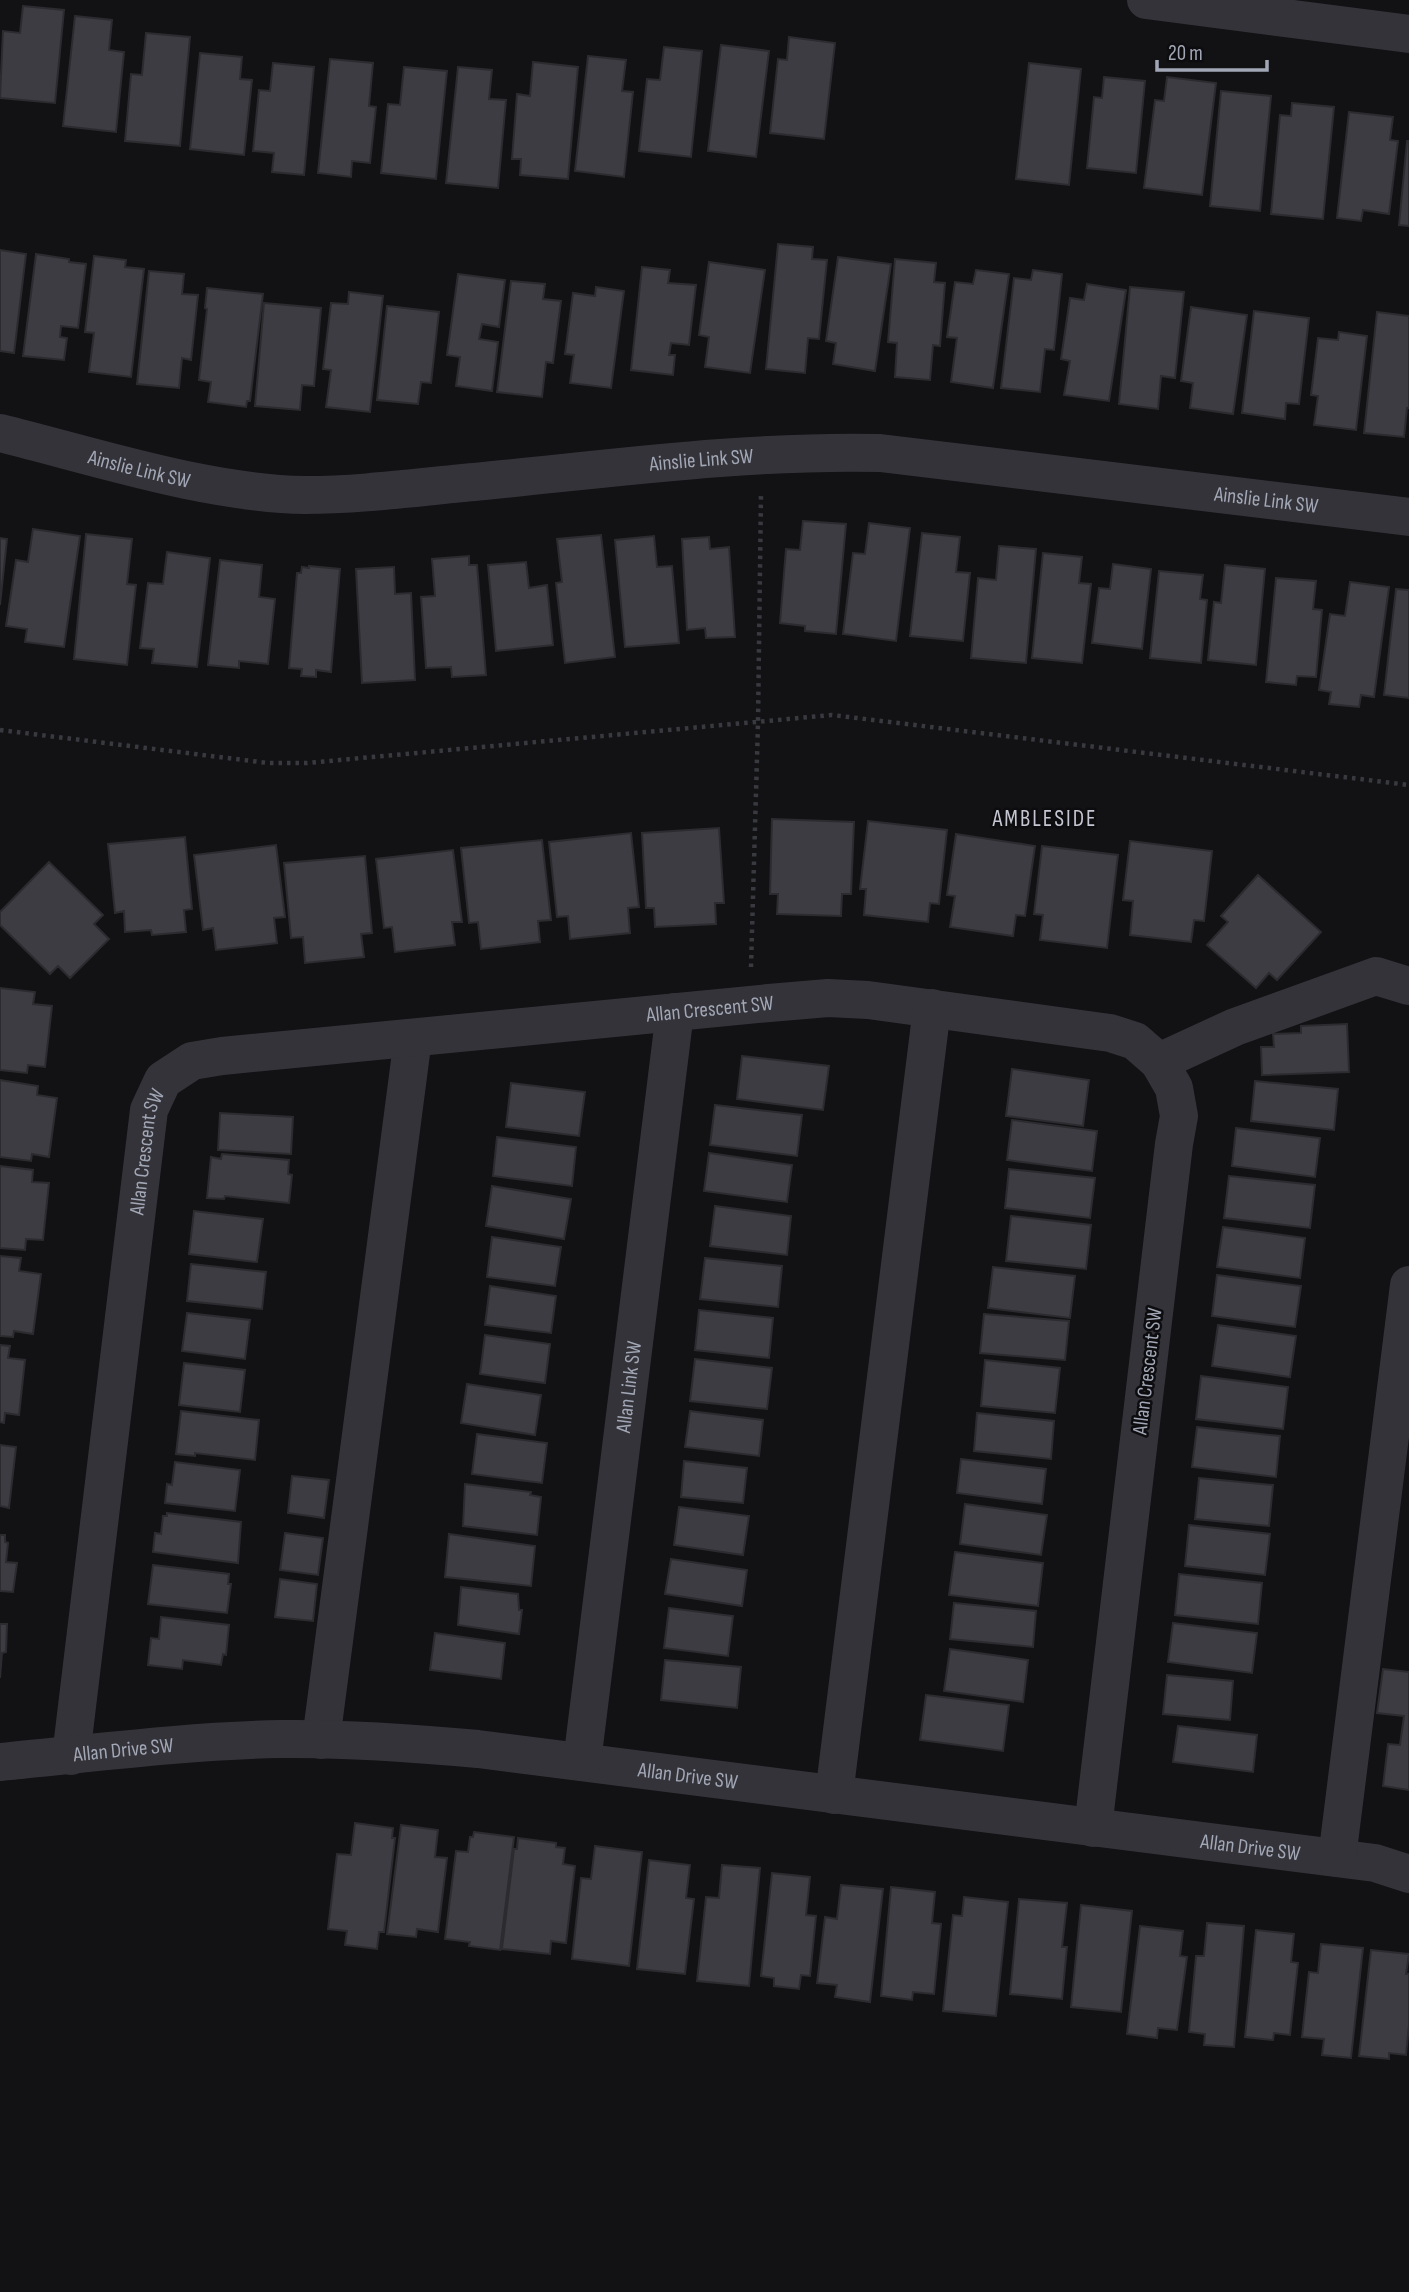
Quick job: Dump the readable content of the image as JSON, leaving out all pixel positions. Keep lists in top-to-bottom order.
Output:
{
  "streets": {
    "street": [
      "Ainslie Link SW",
      "Allan Crescent SW",
      "Allan Link SW",
      "Allan Drive SW"
    ]
  },
  "crossings": [
    ["Allan Crescent SW", "Allan Link SW"],
    ["Allan Crescent SW", "Allan Drive SW"],
    ["Allan Link SW", "Allan Drive SW"]
  ],
  "districts": ["AMBLESIDE"],
  "scale_bar": "20 m"
}
